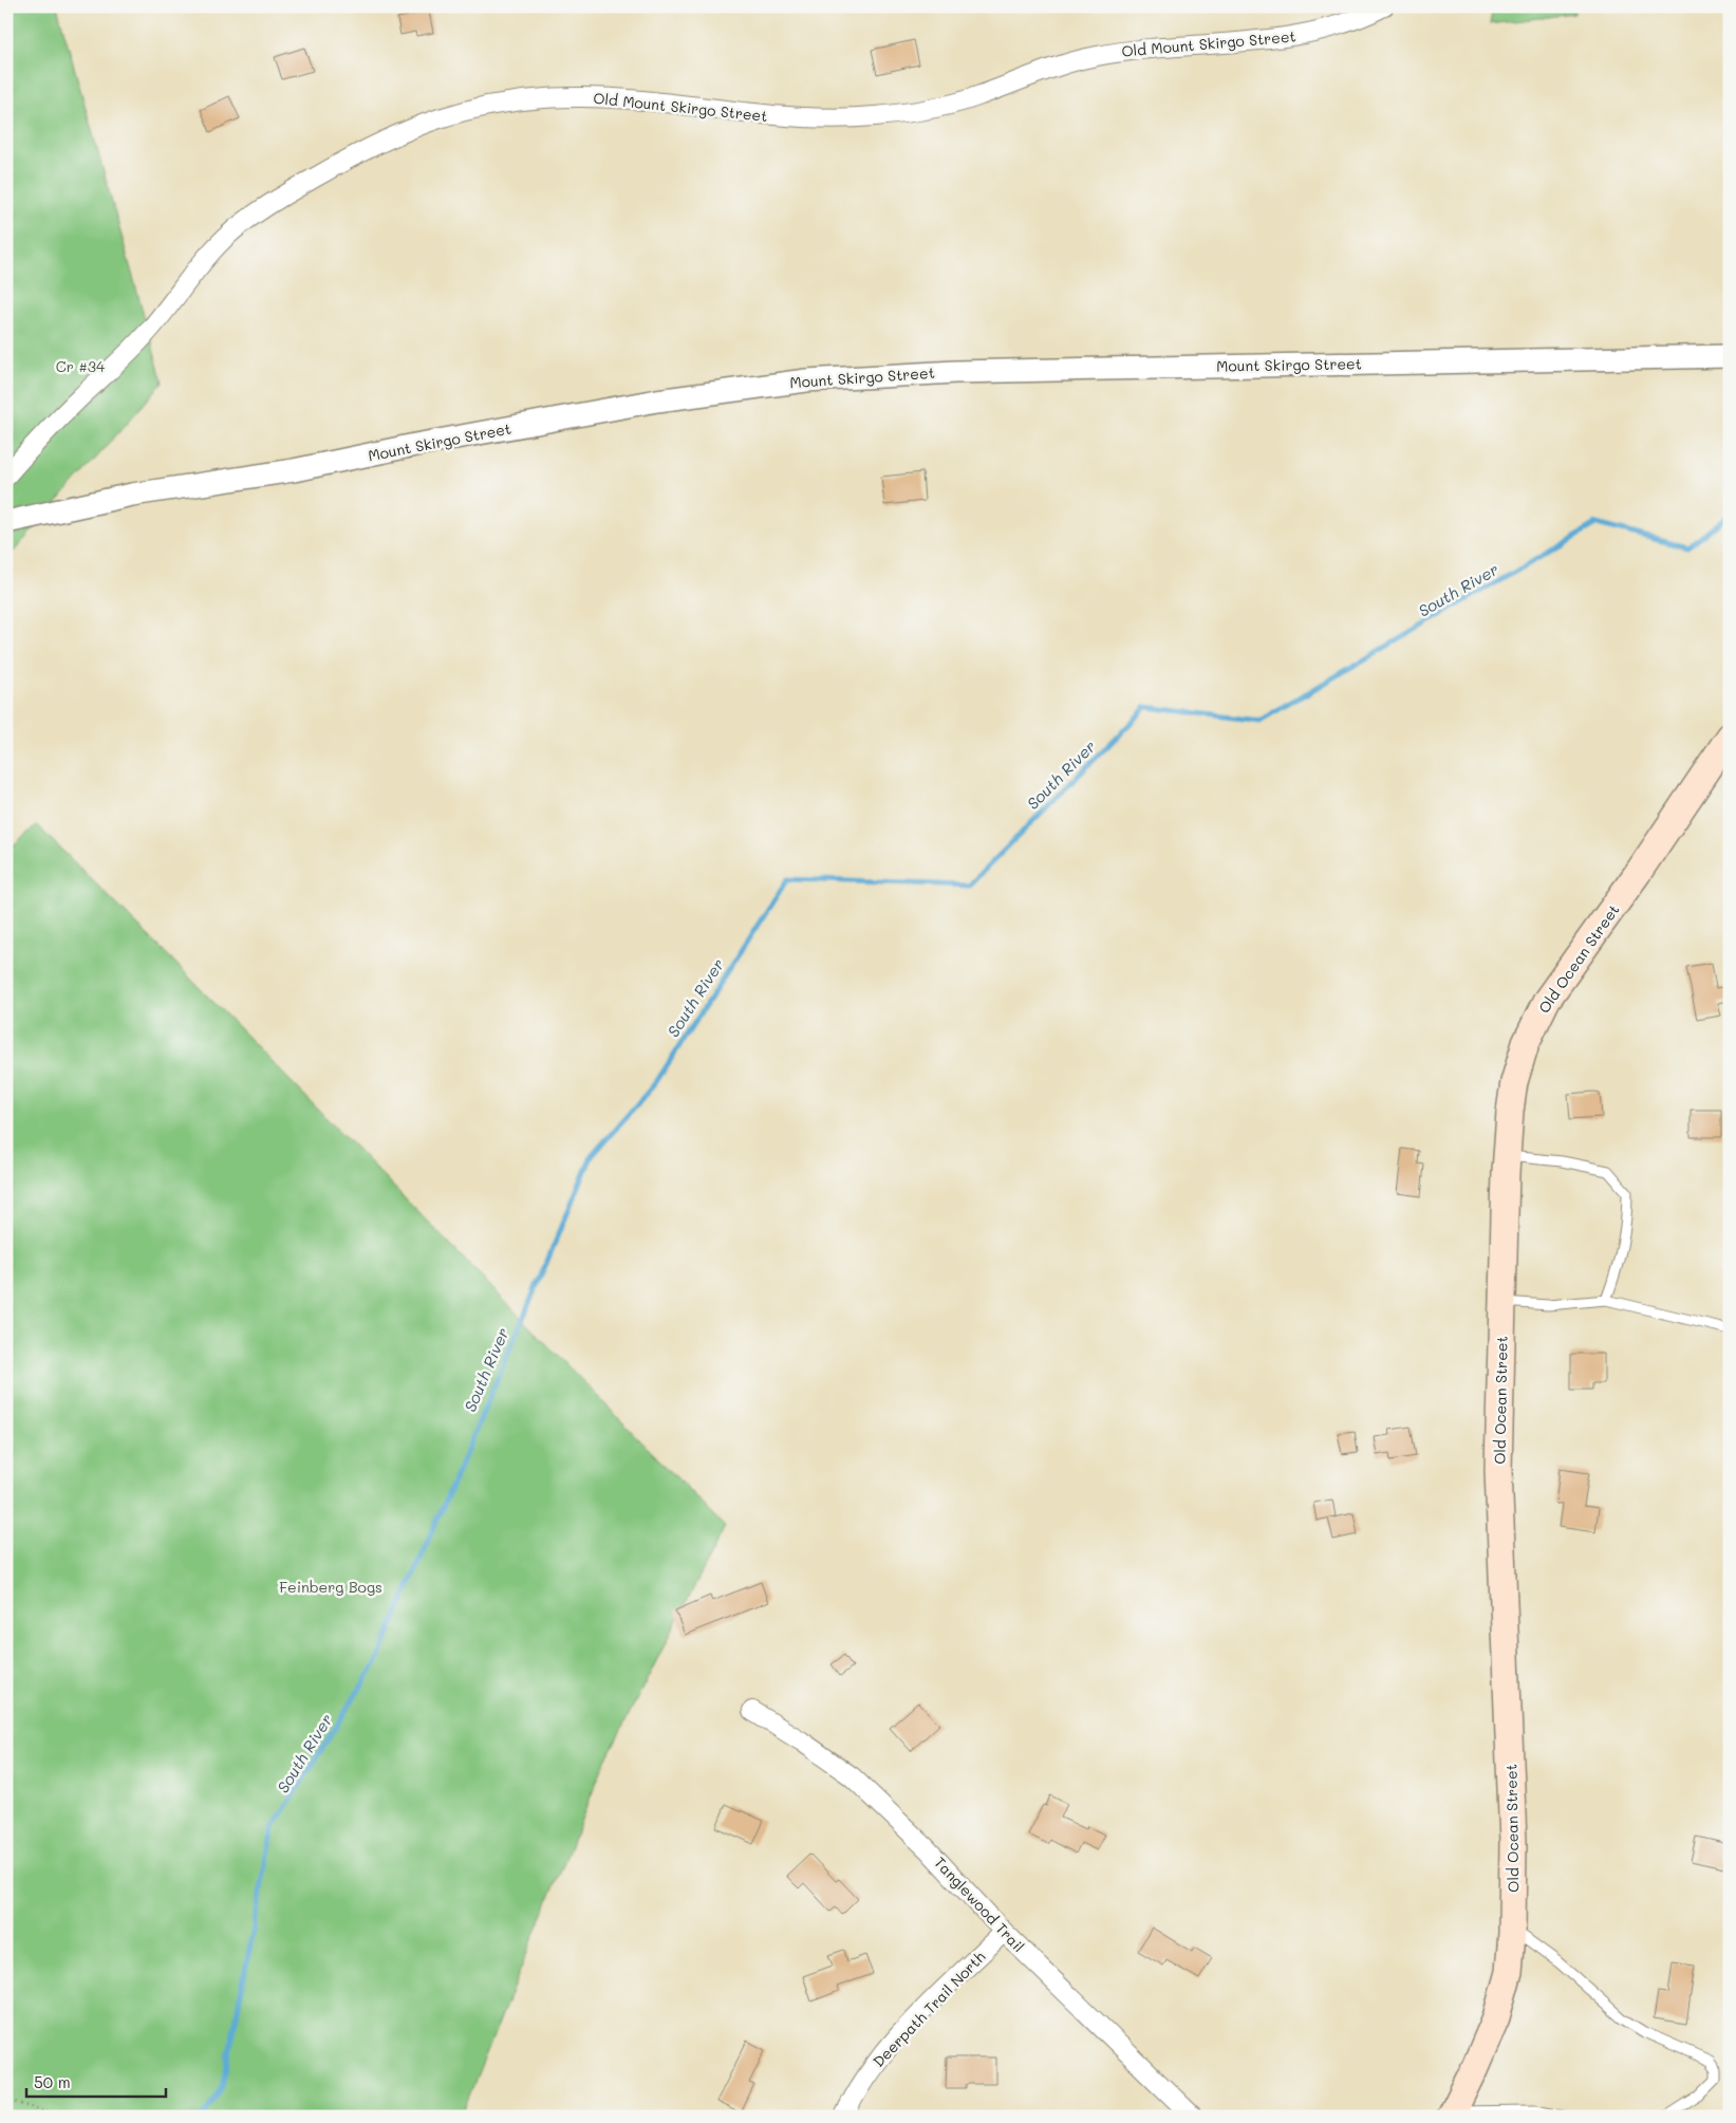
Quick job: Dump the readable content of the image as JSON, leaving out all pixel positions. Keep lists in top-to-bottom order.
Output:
{
  "streets": {
    "main road": ["Old Ocean Street"],
    "street": [
      "Old Mount Skirgo Street",
      "Mount Skirgo Street",
      "Tanglewood Trail",
      "Deerpath Trail North"
    ]
  },
  "crossings": [
    ["Tanglewood Trail", "Deerpath Trail North"]
  ],
  "water": ["South River"],
  "parks": ["Cr #34", "Feinberg Bogs"],
  "scale_bar": "50 m"
}
